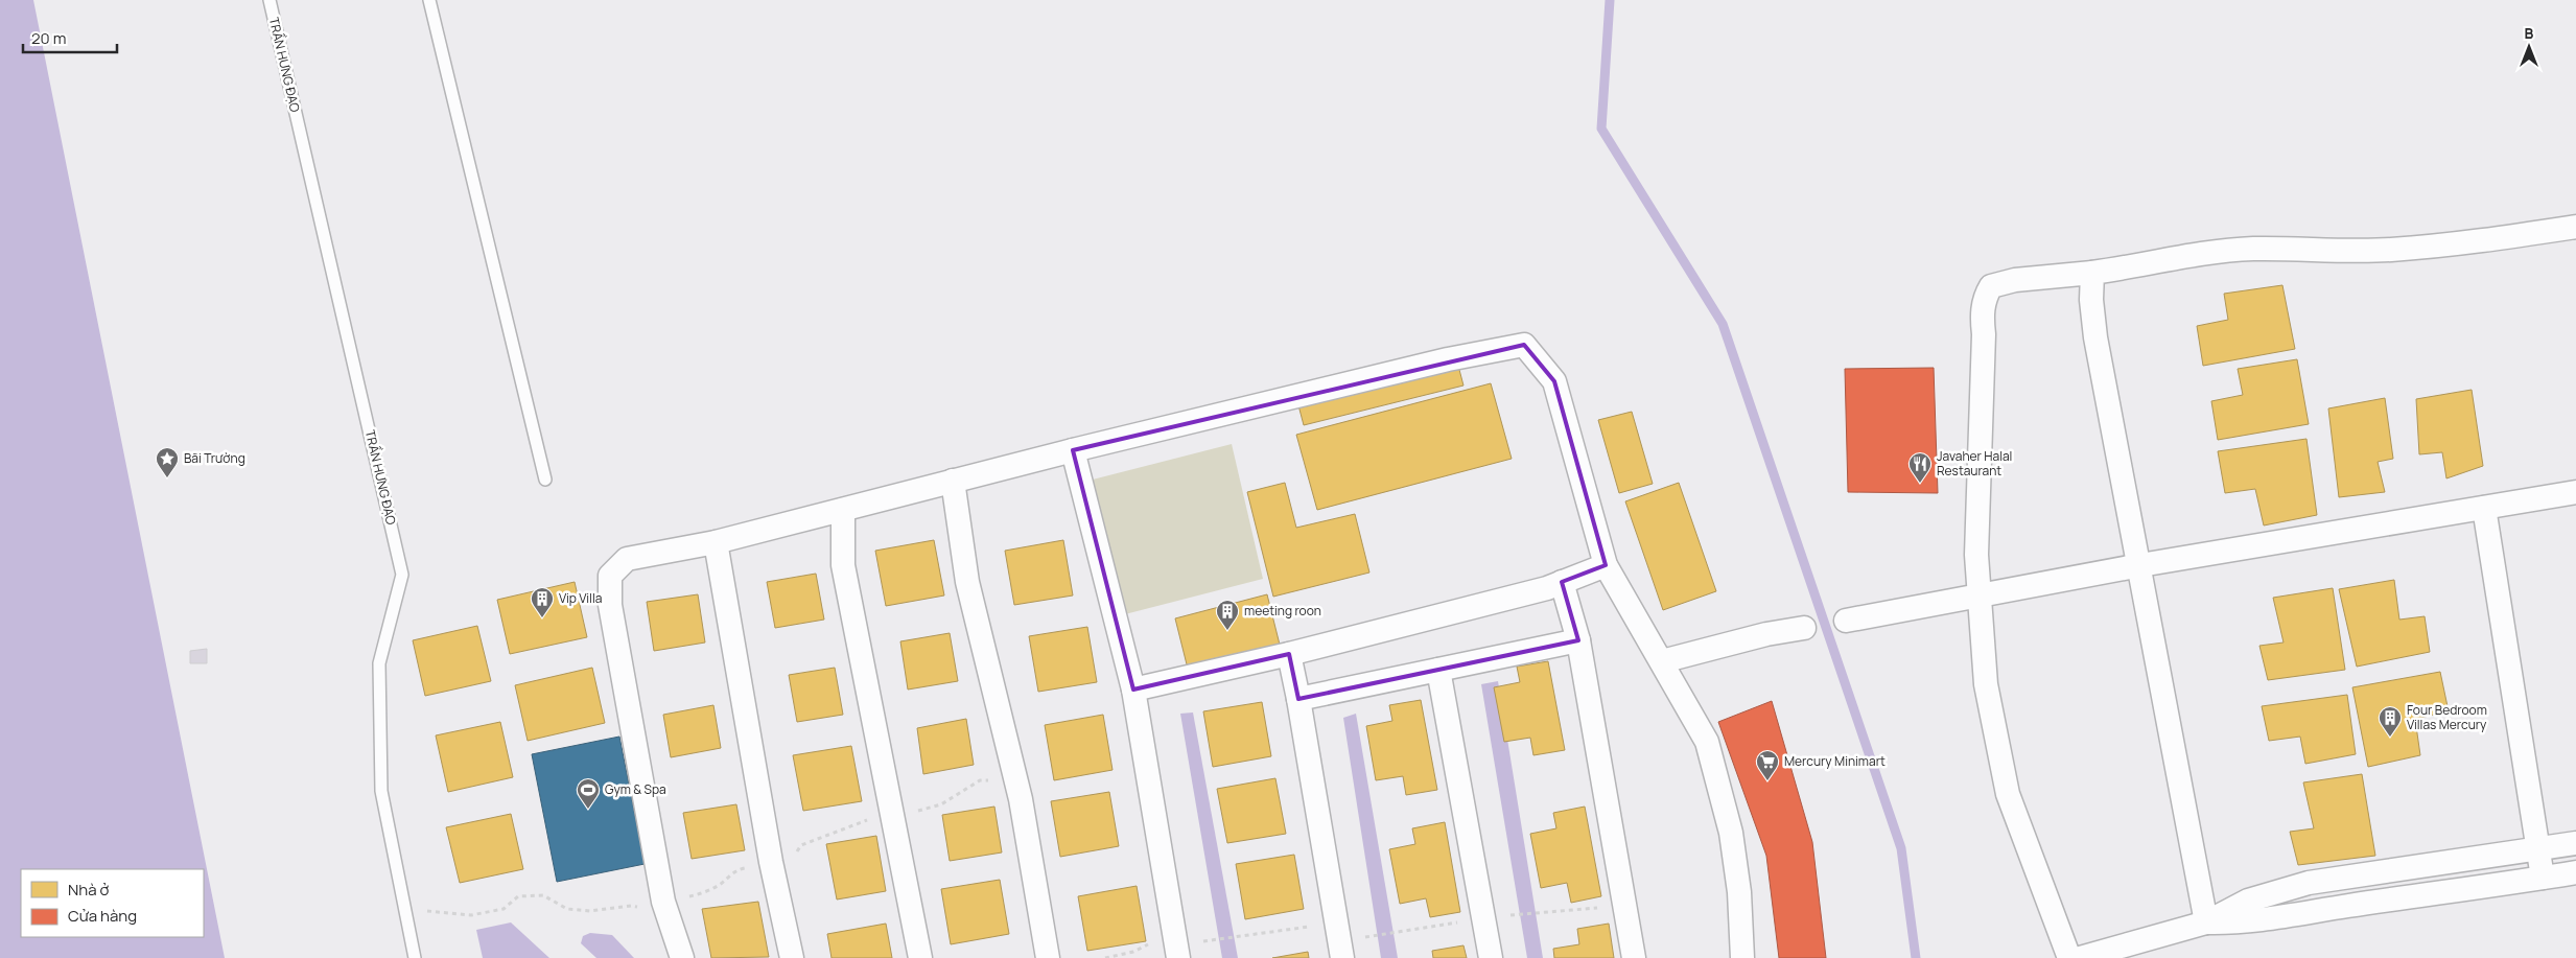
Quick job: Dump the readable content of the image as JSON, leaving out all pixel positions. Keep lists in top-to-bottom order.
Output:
{
  "streets": {
    "lane": ["TRẦN HƯNG ĐẠO"]
  },
  "places": {
    "place": ["Bãi Trường"],
    "restaurant": ["Javaher Halal Restaurant"],
    "building": ["Vip Villa", "meeting roon", "Four Bedroom Villas Mercury"],
    "supermarket": ["Mercury Minimart"],
    "sports": ["Gym & Spa"]
  },
  "legend": ["Nhà ở", "Cửa hàng"],
  "scale_bar": "20 m",
  "north": "top"
}
